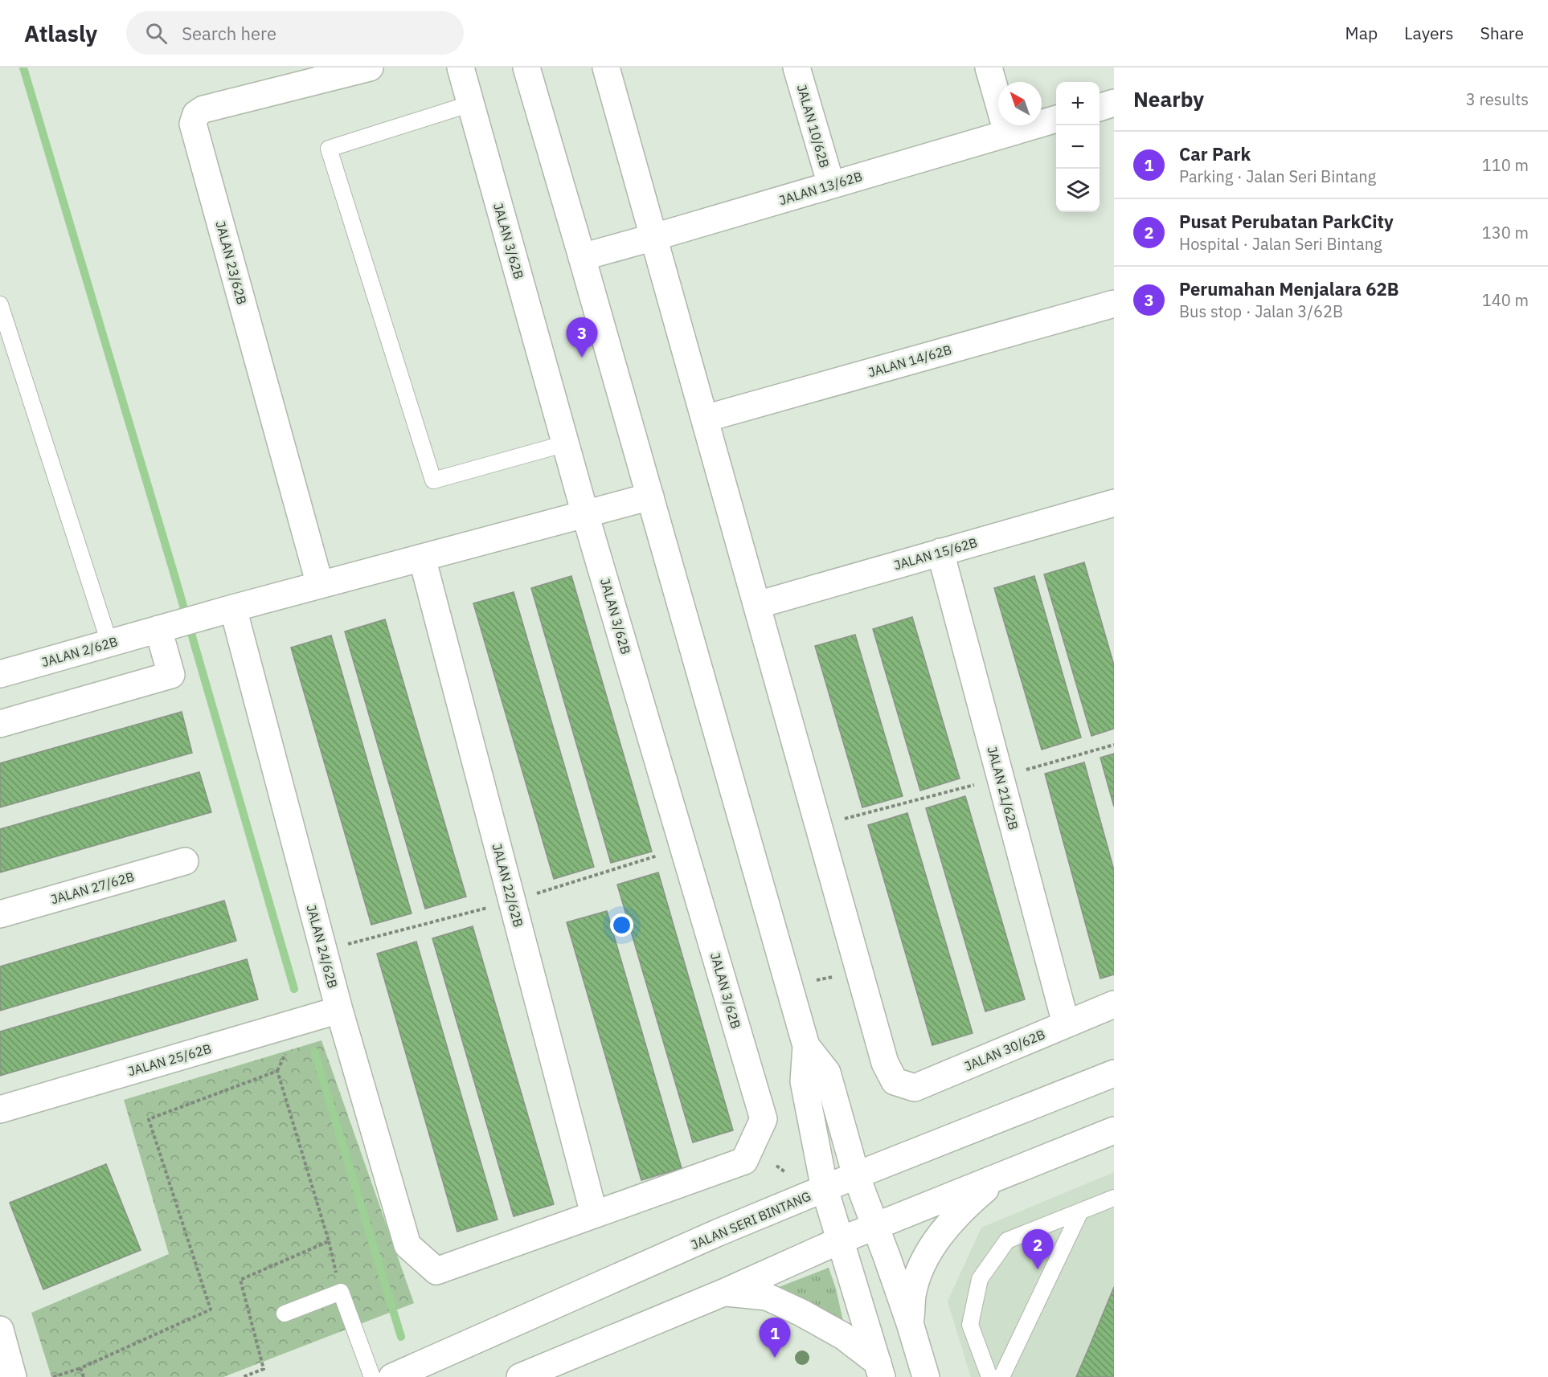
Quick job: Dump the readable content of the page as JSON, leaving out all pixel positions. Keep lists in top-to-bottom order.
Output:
{
  "streets": {
    "street": [
      "JALAN 10/62B",
      "JALAN 13/62B",
      "JALAN 3/62B",
      "JALAN 23/62B",
      "JALAN 14/62B",
      "JALAN 15/62B",
      "JALAN 2/62B",
      "JALAN 21/62B",
      "JALAN 22/62B",
      "JALAN 27/62B",
      "JALAN 24/62B",
      "JALAN 30/62B",
      "JALAN 25/62B",
      "JALAN SERI BINTANG"
    ]
  },
  "crossings": [
    ["JALAN 10/62B", "JALAN 13/62B"],
    ["JALAN 3/62B", "JALAN 2/62B"],
    ["JALAN 3/62B", "JALAN 22/62B"],
    ["JALAN 3/62B", "JALAN 24/62B"],
    ["JALAN 23/62B", "JALAN 2/62B"],
    ["JALAN 15/62B", "JALAN 21/62B"],
    ["JALAN 2/62B", "JALAN 22/62B"],
    ["JALAN 2/62B", "JALAN 24/62B"],
    ["JALAN 21/62B", "JALAN 30/62B"],
    ["JALAN 22/62B", "JALAN 24/62B"],
    ["JALAN 24/62B", "JALAN 25/62B"]
  ],
  "north": "top left",
  "page": {
    "header": "Atlasly",
    "search": "Search here",
    "nav": ["Map", "Layers", "Share"],
    "heading": ["Nearby", "3 results"],
    "map_buttons": ["+", "−"],
    "list": [
      {
        "mark": "1",
        "name": "Car Park",
        "note": "Parking · Jalan Seri Bintang",
        "value": "110 m"
      },
      {
        "mark": "2",
        "name": "Pusat Perubatan ParkCity",
        "note": "Hospital · Jalan Seri Bintang",
        "value": "130 m"
      },
      {
        "mark": "3",
        "name": "Perumahan Menjalara 62B",
        "note": "Bus stop · Jalan 3/62B",
        "value": "140 m"
      }
    ],
    "pins": ["3", "2", "1"]
  }
}
